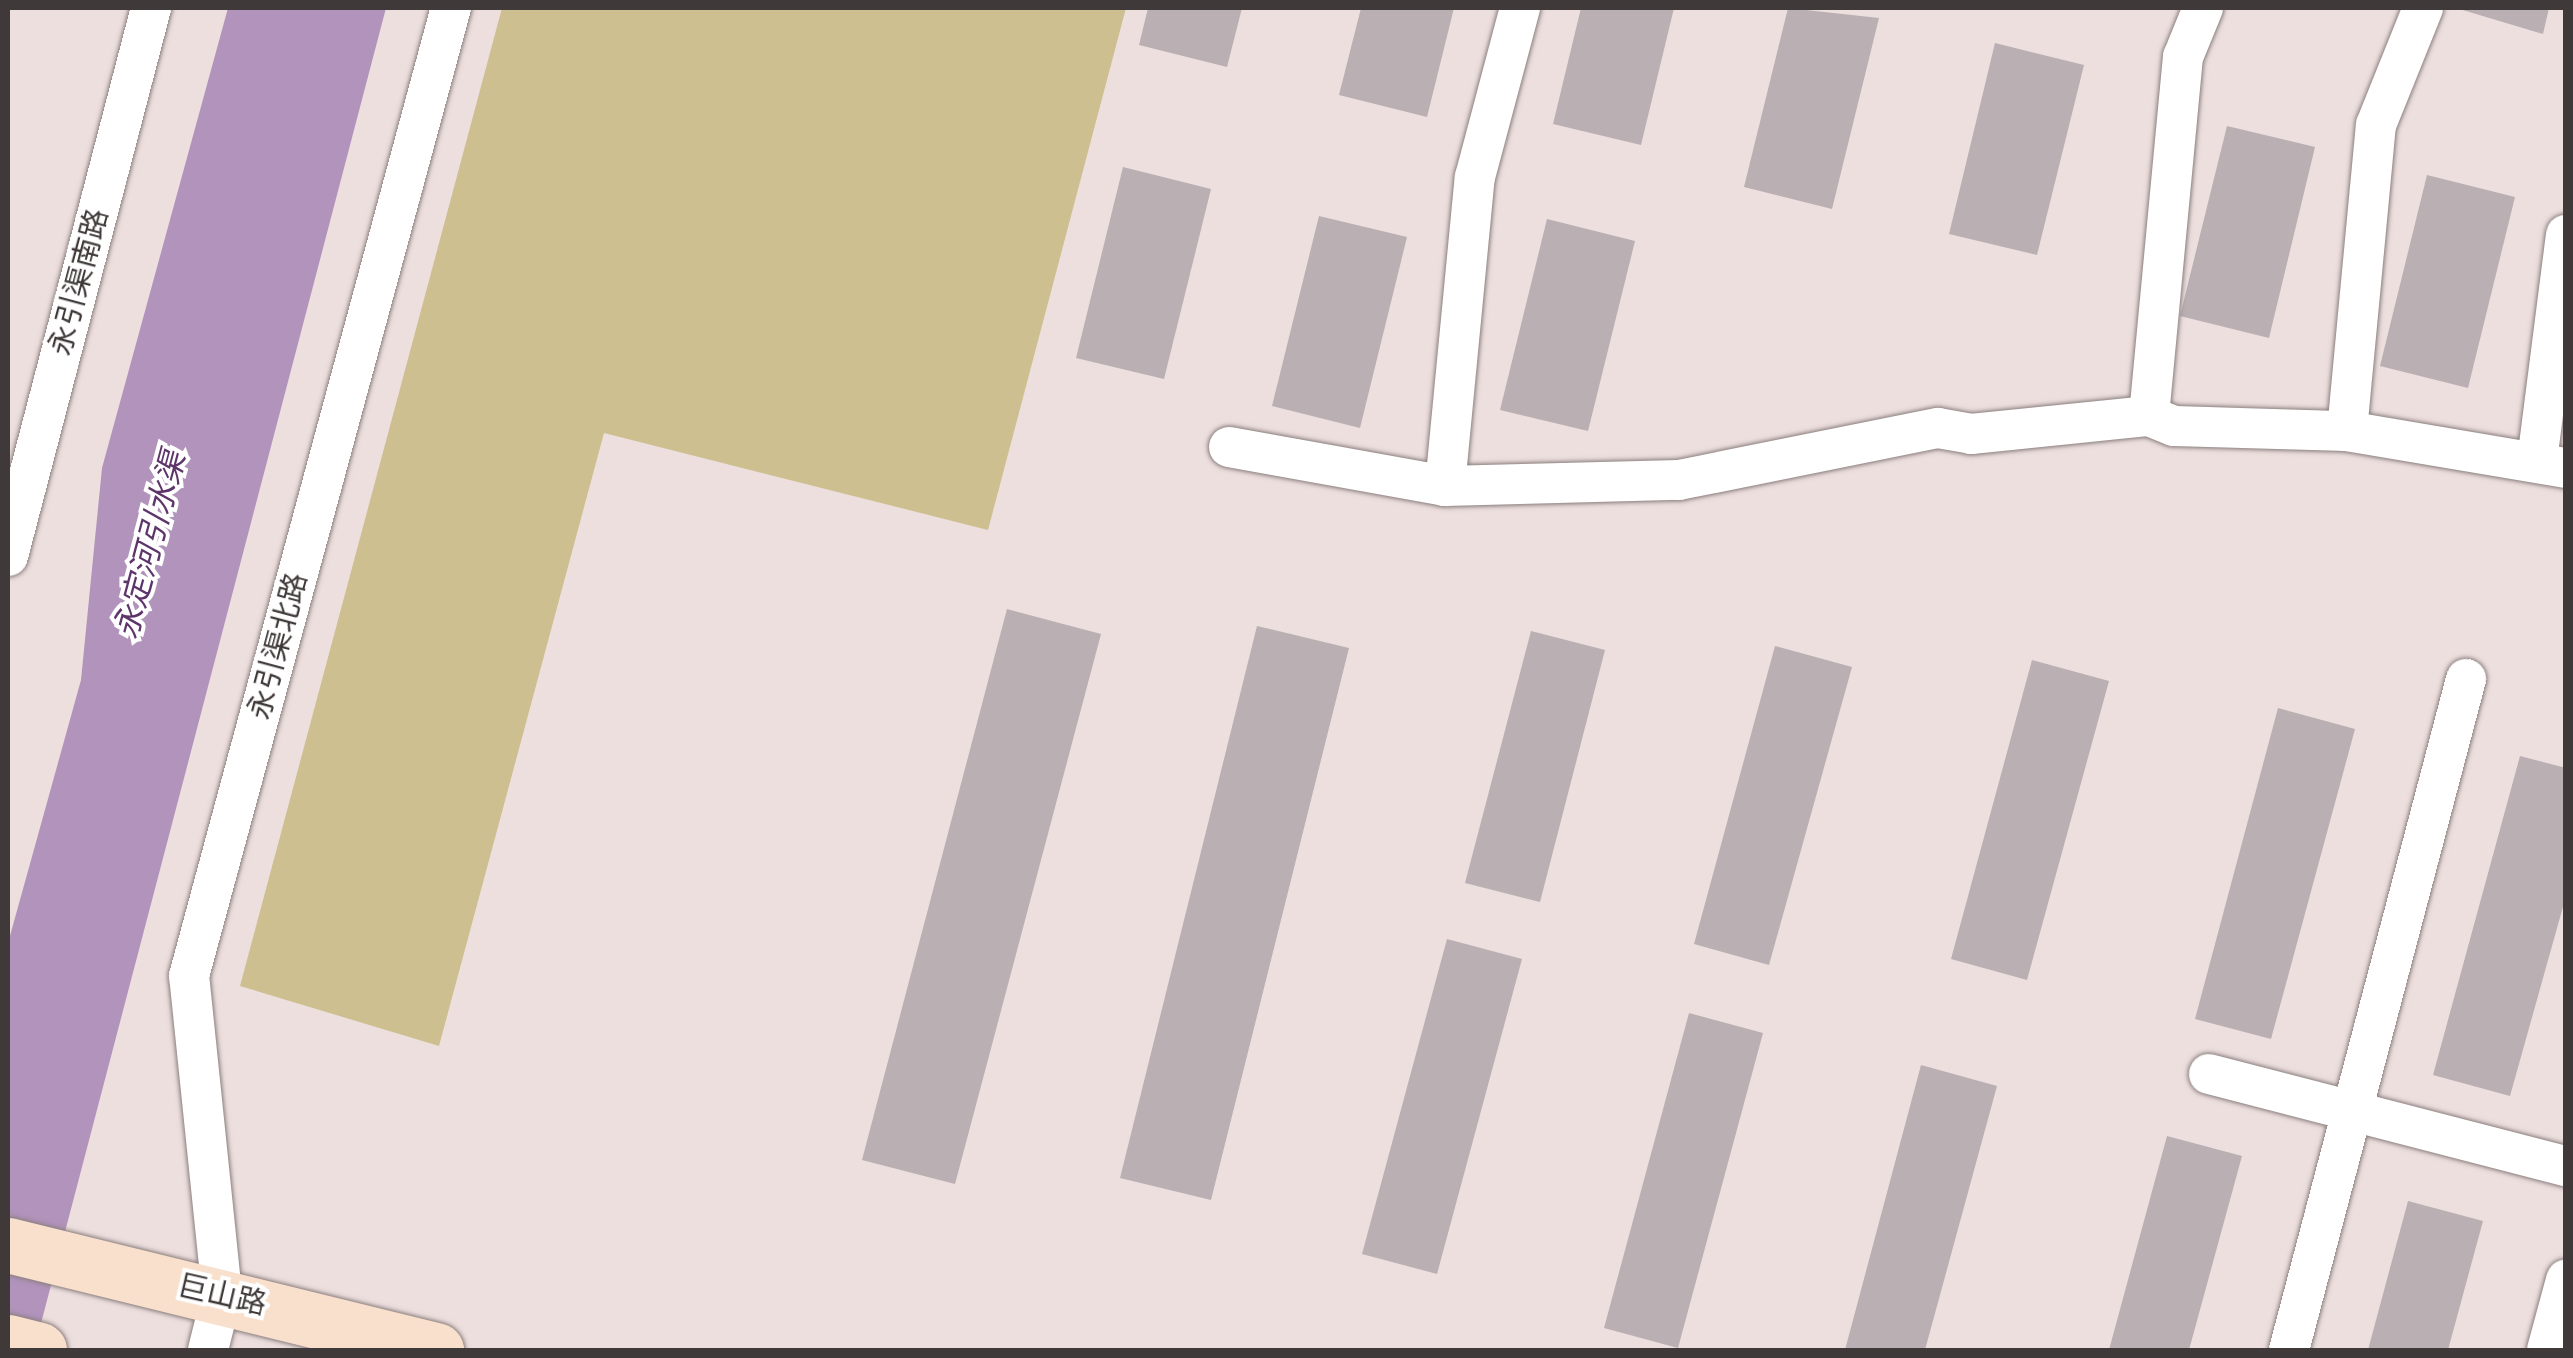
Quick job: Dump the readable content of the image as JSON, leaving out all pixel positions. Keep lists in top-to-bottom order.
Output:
{
  "streets": {
    "main road": ["巨山路"],
    "street": ["永引渠南路", "永引渠北路"]
  },
  "crossings": [
    ["永引渠北路", "巨山路"]
  ],
  "water": ["永定河引水渠"]
}
